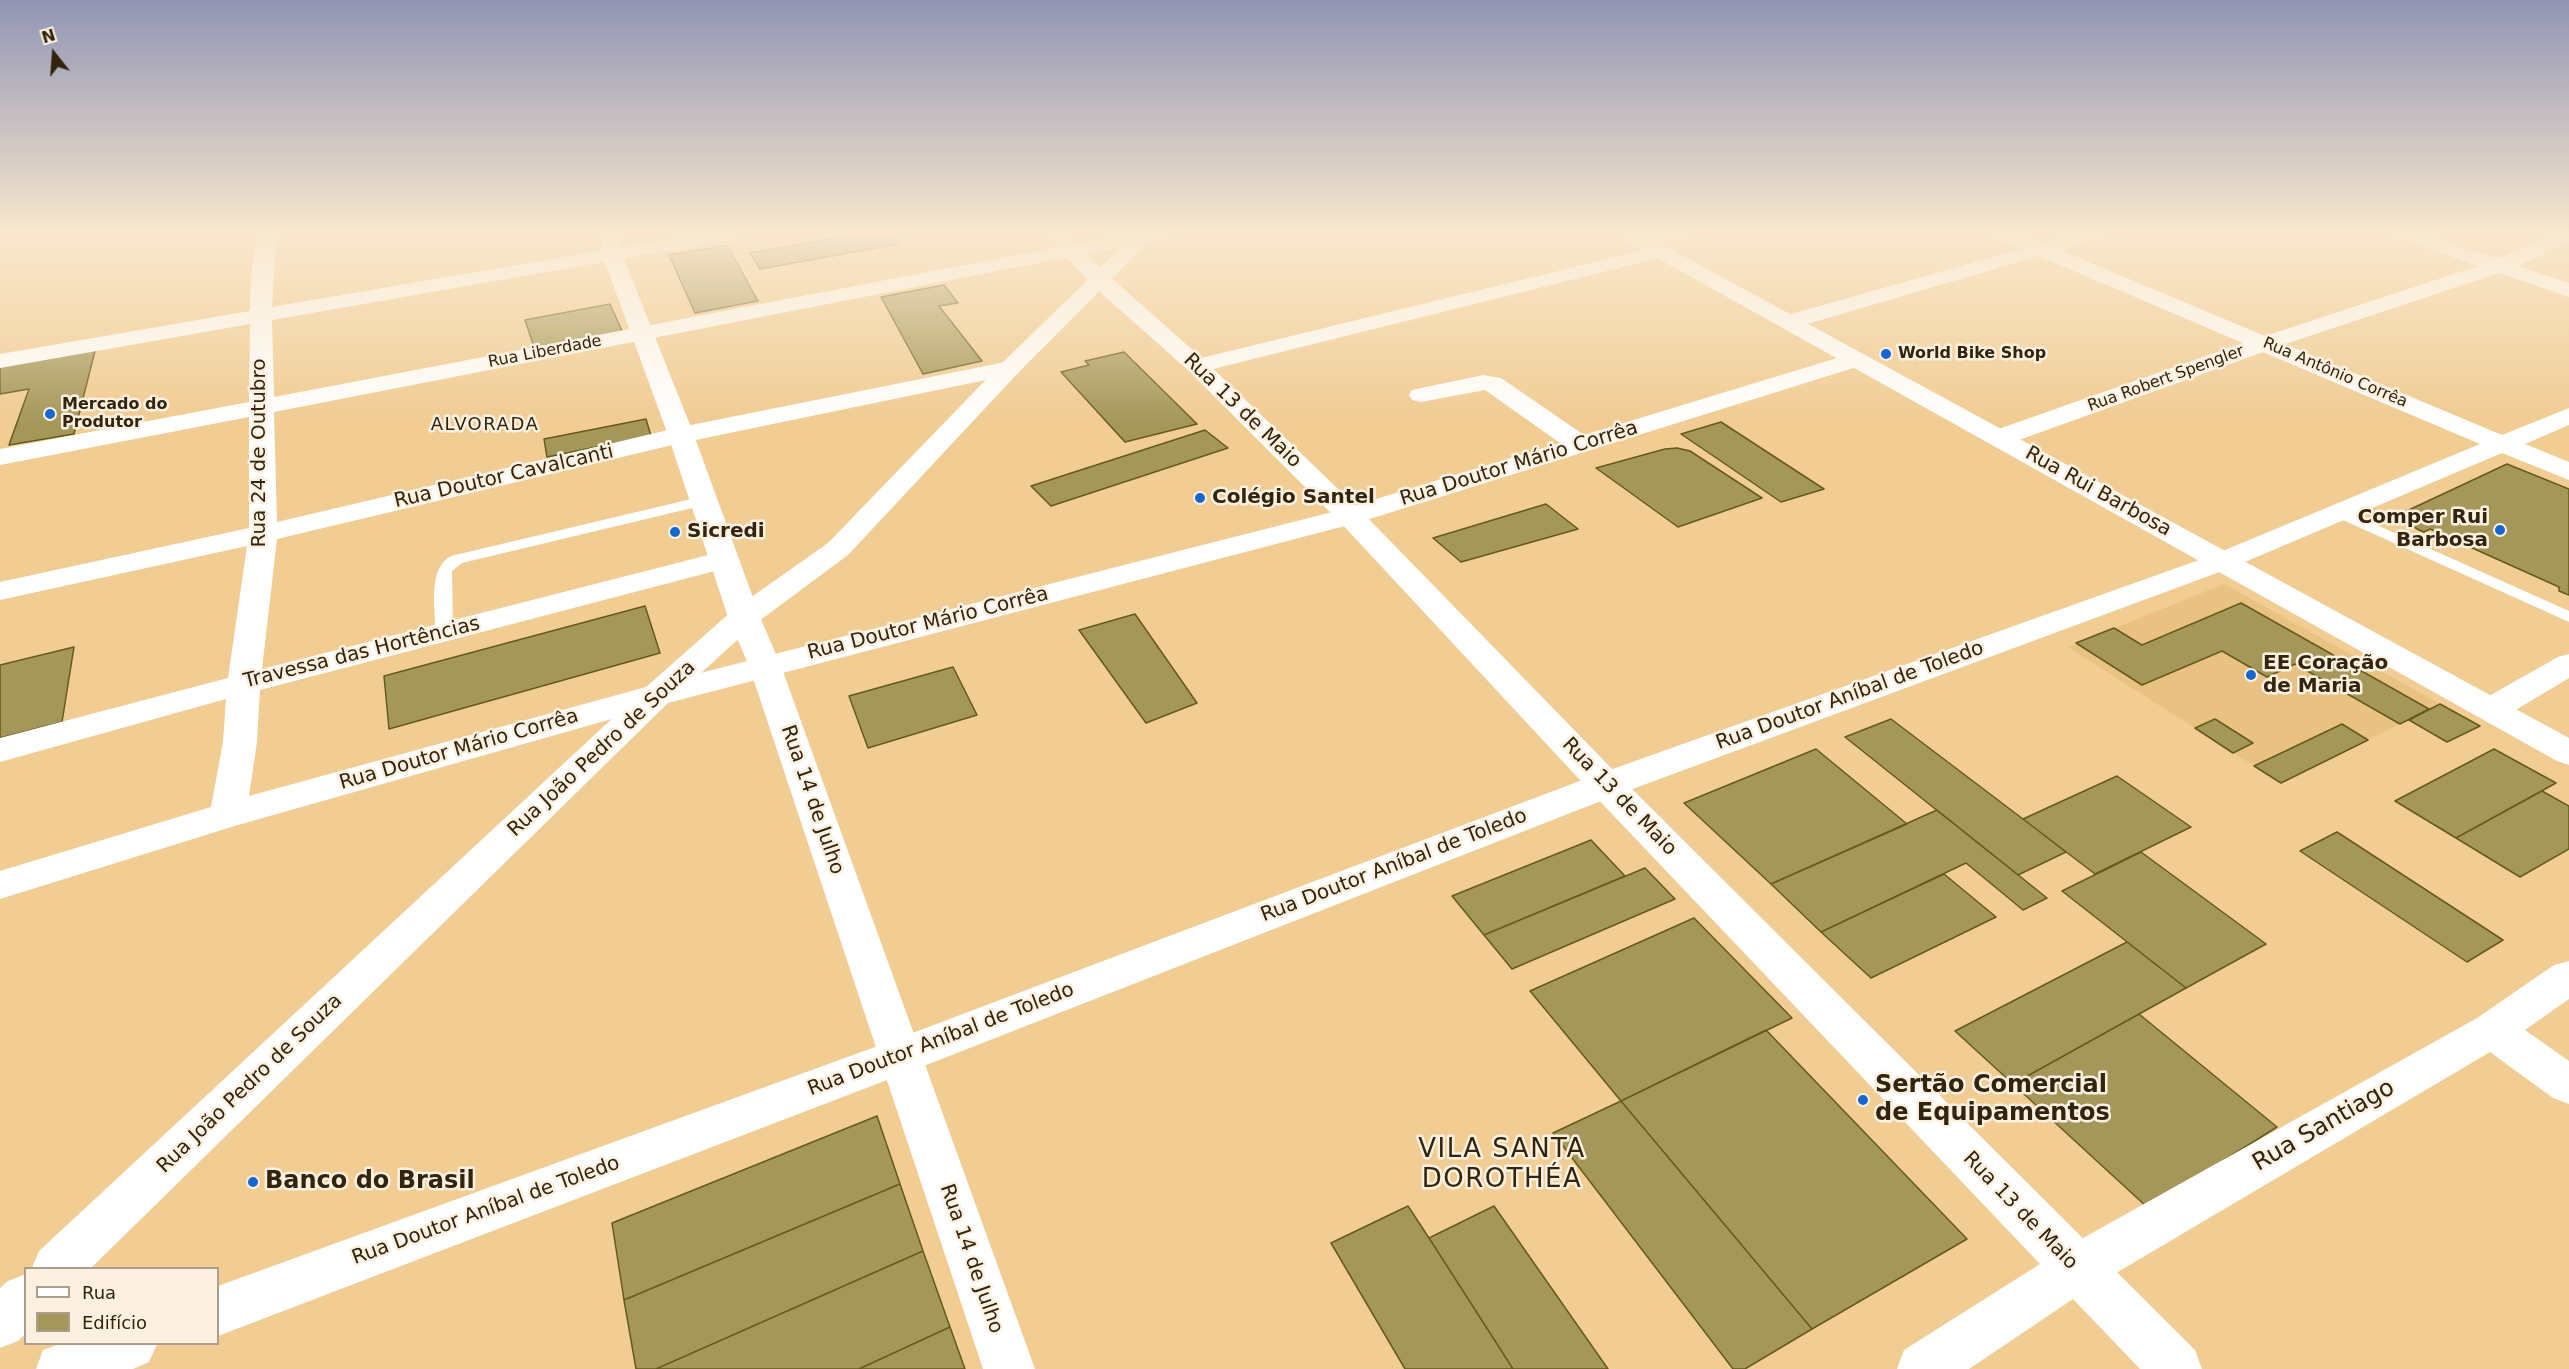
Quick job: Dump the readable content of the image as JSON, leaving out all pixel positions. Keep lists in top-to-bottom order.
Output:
{
  "streets": {
    "street": [
      "Rua Liberdade",
      "Rua Antônio Corrêa",
      "Rua Robert Spengler",
      "Rua 13 de Maio",
      "Rua 24 de Outubro",
      "Rua Doutor Mário Corrêa",
      "Rua Doutor Cavalcanti",
      "Rua Rui Barbosa",
      "Travessa das Hortências",
      "Rua Doutor Aníbal de Toledo",
      "Rua João Pedro de Souza",
      "Rua 14 de Julho",
      "Rua Santiago"
    ]
  },
  "crossings": [
    ["Rua Liberdade", "Rua 24 de Outubro"],
    ["Rua Liberdade", "Rua 14 de Julho"],
    ["Rua Antônio Corrêa", "Rua Robert Spengler"],
    ["Rua Antônio Corrêa", "Rua Doutor Aníbal de Toledo"],
    ["Rua Robert Spengler", "Rua Rui Barbosa"],
    ["Rua 13 de Maio", "Rua Doutor Mário Corrêa"],
    ["Rua 13 de Maio", "Rua Doutor Aníbal de Toledo"],
    ["Rua 13 de Maio", "Rua Santiago"],
    ["Rua 24 de Outubro", "Rua Doutor Mário Corrêa"],
    ["Rua 24 de Outubro", "Rua Doutor Cavalcanti"],
    ["Rua 24 de Outubro", "Travessa das Hortências"],
    ["Rua Doutor Mário Corrêa", "Rua Rui Barbosa"],
    ["Rua Doutor Mário Corrêa", "Rua João Pedro de Souza"],
    ["Rua Doutor Mário Corrêa", "Rua 14 de Julho"],
    ["Rua Doutor Cavalcanti", "Rua João Pedro de Souza"],
    ["Rua Doutor Cavalcanti", "Rua 14 de Julho"],
    ["Rua Rui Barbosa", "Rua Doutor Aníbal de Toledo"],
    ["Travessa das Hortências", "Rua 14 de Julho"],
    ["Rua Doutor Aníbal de Toledo", "Rua 14 de Julho"],
    ["Rua João Pedro de Souza", "Rua 14 de Julho"]
  ],
  "districts": ["ALVORADA", "VILA SANTA DOROTHÉA"],
  "places": [
    "World Bike Shop",
    "Mercado do Produtor",
    "Colégio Santel",
    "Comper Rui Barbosa",
    "Sicredi",
    "EE Coração de Maria",
    "Sertão Comercial de Equipamentos",
    "Banco do Brasil"
  ],
  "legend": ["Rua", "Edifício"],
  "north": "top"
}
